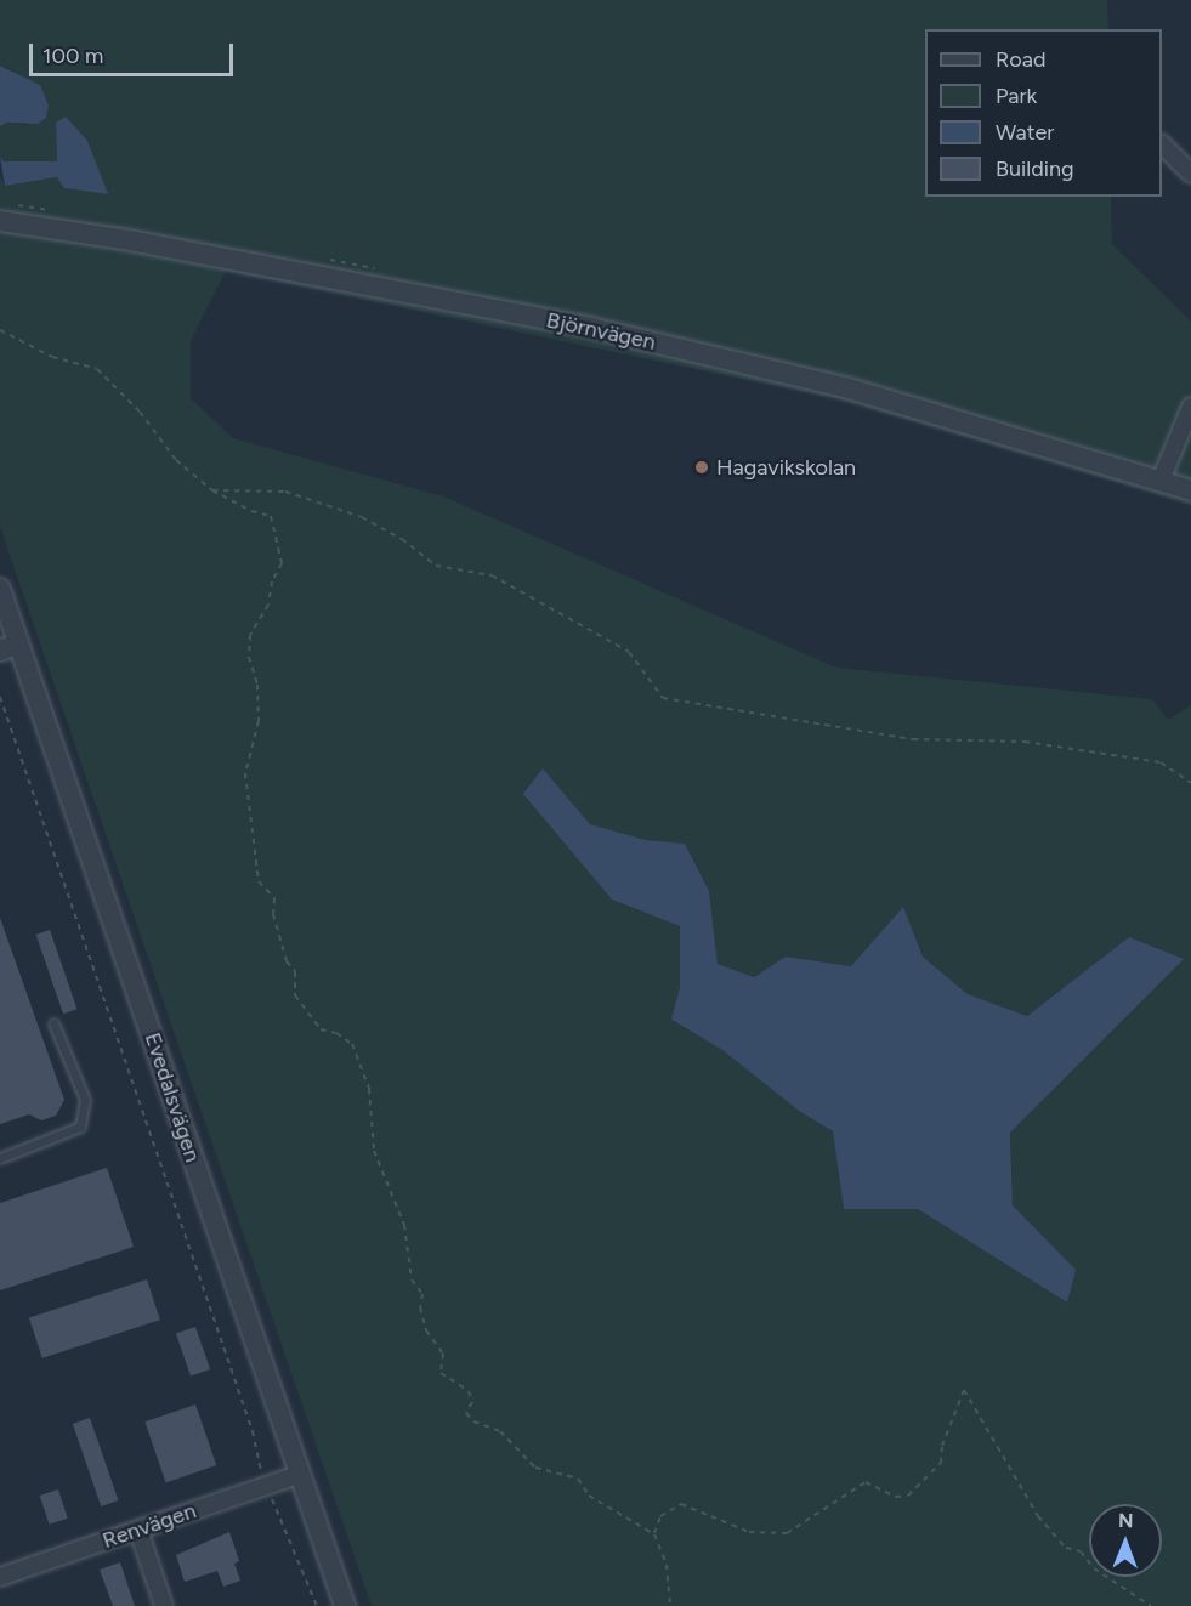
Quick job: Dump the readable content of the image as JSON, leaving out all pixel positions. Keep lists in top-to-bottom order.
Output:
{
  "streets": {
    "street": ["Björnvägen", "Evedalsvägen", "Renvägen"]
  },
  "crossings": [
    ["Evedalsvägen", "Renvägen"]
  ],
  "places": ["Hagavikskolan"],
  "legend": [
    "Road",
    "Park",
    "Water",
    "Building"
  ],
  "scale_bar": "100 m",
  "north": "top"
}
